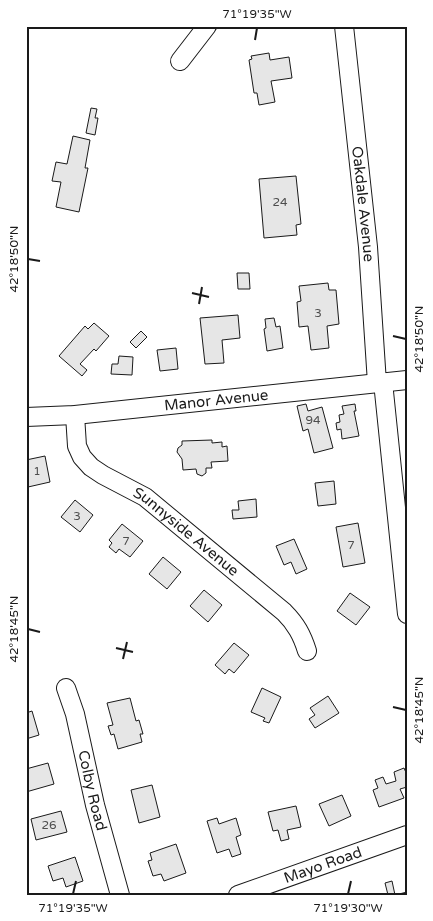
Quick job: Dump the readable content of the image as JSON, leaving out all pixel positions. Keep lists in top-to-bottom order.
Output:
{
  "streets": {
    "street": [
      "Oakdale Avenue",
      "Manor Avenue",
      "Sunnyside Avenue",
      "Colby Road",
      "Mayo Road"
    ]
  },
  "crossings": [
    ["Oakdale Avenue", "Manor Avenue"],
    ["Manor Avenue", "Sunnyside Avenue"]
  ],
  "house_numbers": [
    "24",
    "3",
    "94",
    "1",
    "3",
    "7",
    "7",
    "26"
  ],
  "coordinates": [
    "71°19'35\"W",
    "42°18'50\"N",
    "42°18'45\"N",
    "71°19'30\"W"
  ]
}
